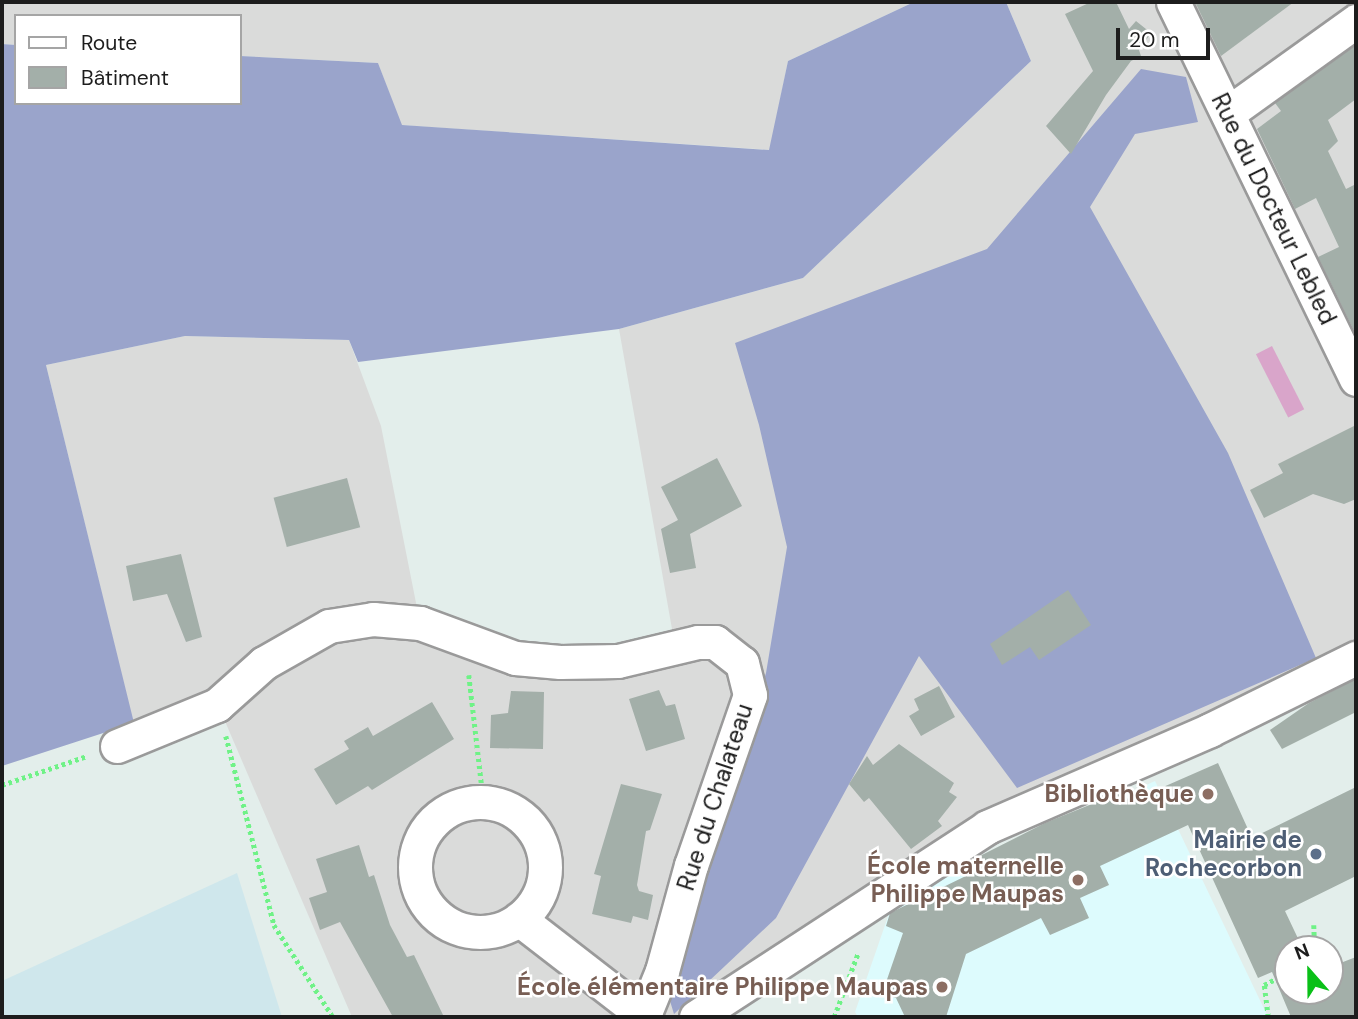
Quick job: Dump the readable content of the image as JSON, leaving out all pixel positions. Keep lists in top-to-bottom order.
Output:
{
  "streets": {
    "street": ["Rue du Docteur Lebled", "Rue du Chalateau"]
  },
  "places": [
    "Bibliothèque",
    "Mairie de Rochecorbon",
    "École maternelle Philippe Maupas",
    "École élémentaire Philippe Maupas"
  ],
  "legend": ["Route", "Bâtiment"],
  "scale_bar": "20 m",
  "north": "top"
}
